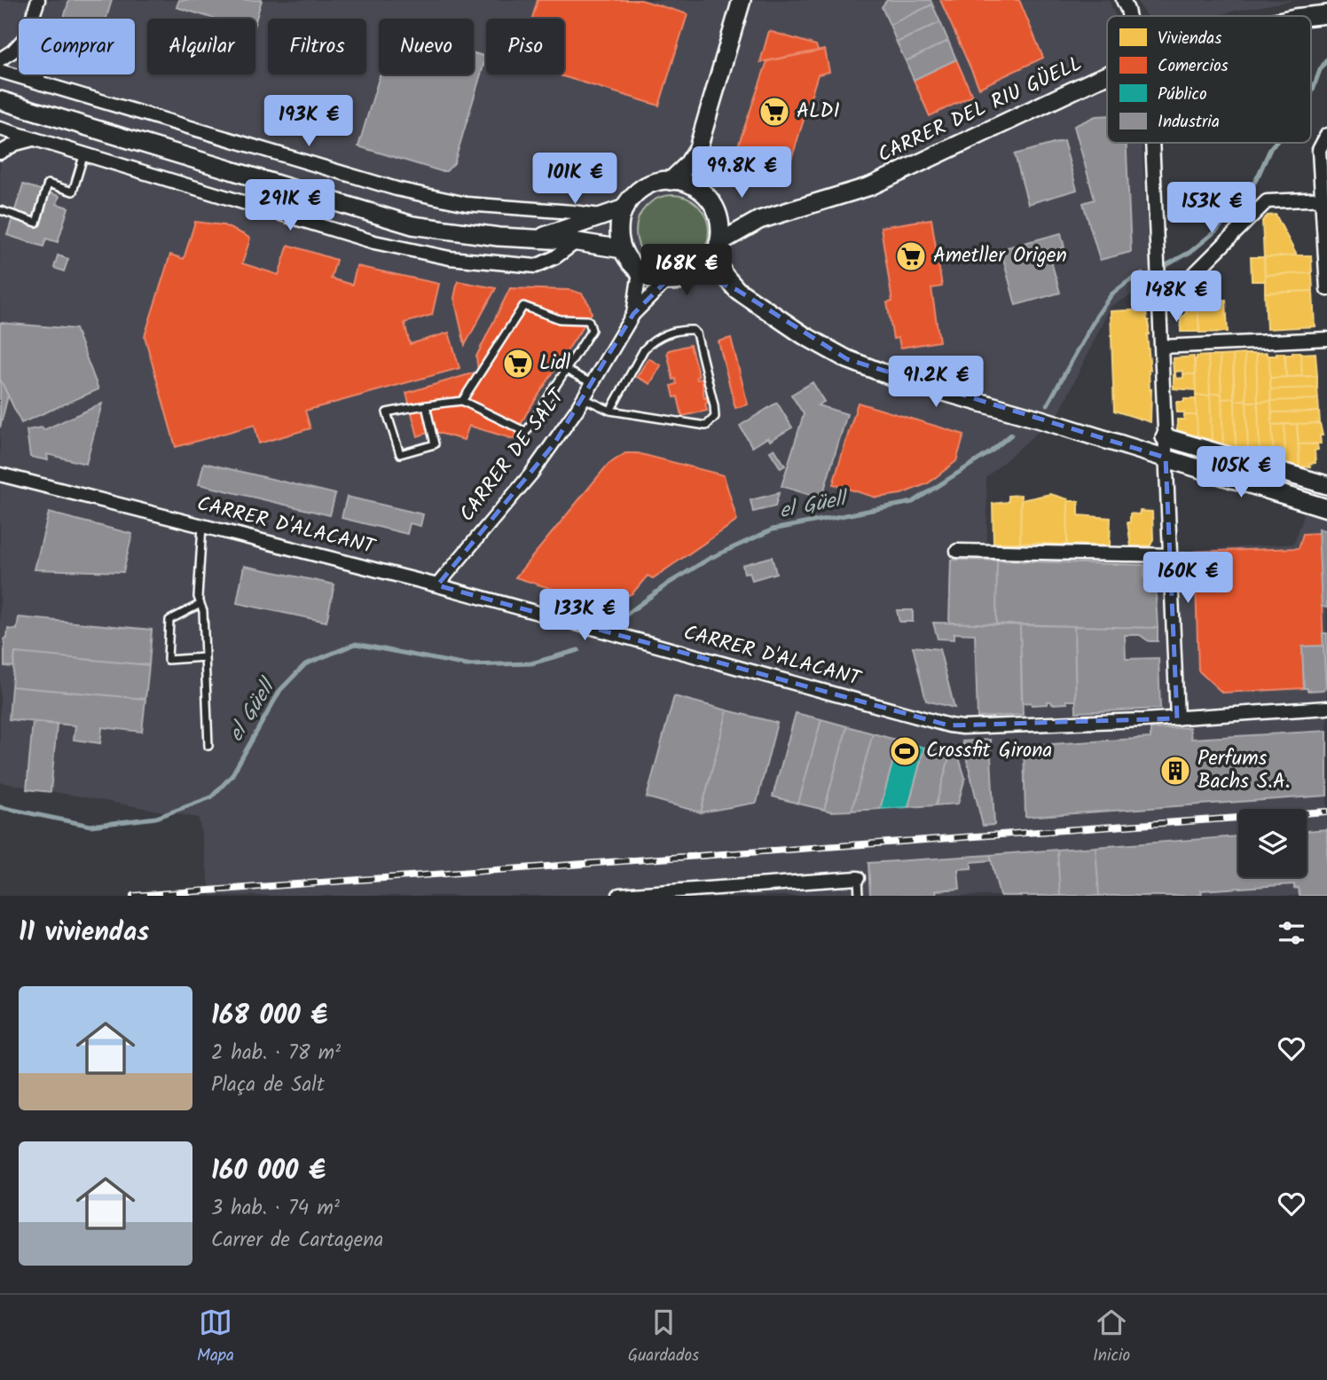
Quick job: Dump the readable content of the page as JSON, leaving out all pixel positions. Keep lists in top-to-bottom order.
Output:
{
  "streets": {
    "street": ["CARRER DEL RIU GÜELL", "CARRER DE SALT", "CARRER D'ALACANT"]
  },
  "crossings": [
    ["CARRER DEL RIU GÜELL", "CARRER DE SALT"],
    ["CARRER DE SALT", "CARRER D'ALACANT"]
  ],
  "water": ["el Güell"],
  "places": {
    "supermarket": ["ALDI", "Ametller Origen", "Lidl"],
    "sports": ["Crossfit Girona"],
    "building": ["Perfums Bachs S.A."]
  },
  "legend": [
    "Viviendas",
    "Comercios",
    "Público",
    "Industria"
  ],
  "page": {
    "chip": [
      "Comprar",
      "Alquilar",
      "Filtros",
      "Nuevo",
      "Piso"
    ],
    "price": [
      "193K €",
      "99.8K €",
      "101K €",
      "291K €",
      "153K €",
      "168K €",
      "148K €",
      "91.2K €",
      "105K €",
      "160K €",
      "133K €"
    ],
    "heading": "11 viviendas",
    "list": [
      {
        "name": "168 000 €",
        "note": "2 hab. · 78 m² · Plaça de Salt"
      },
      {
        "name": "160 000 €",
        "note": "3 hab. · 74 m² · Carrer de Cartagena"
      }
    ],
    "tabs": ["Mapa", "Guardados", "Inicio"]
  }
}
